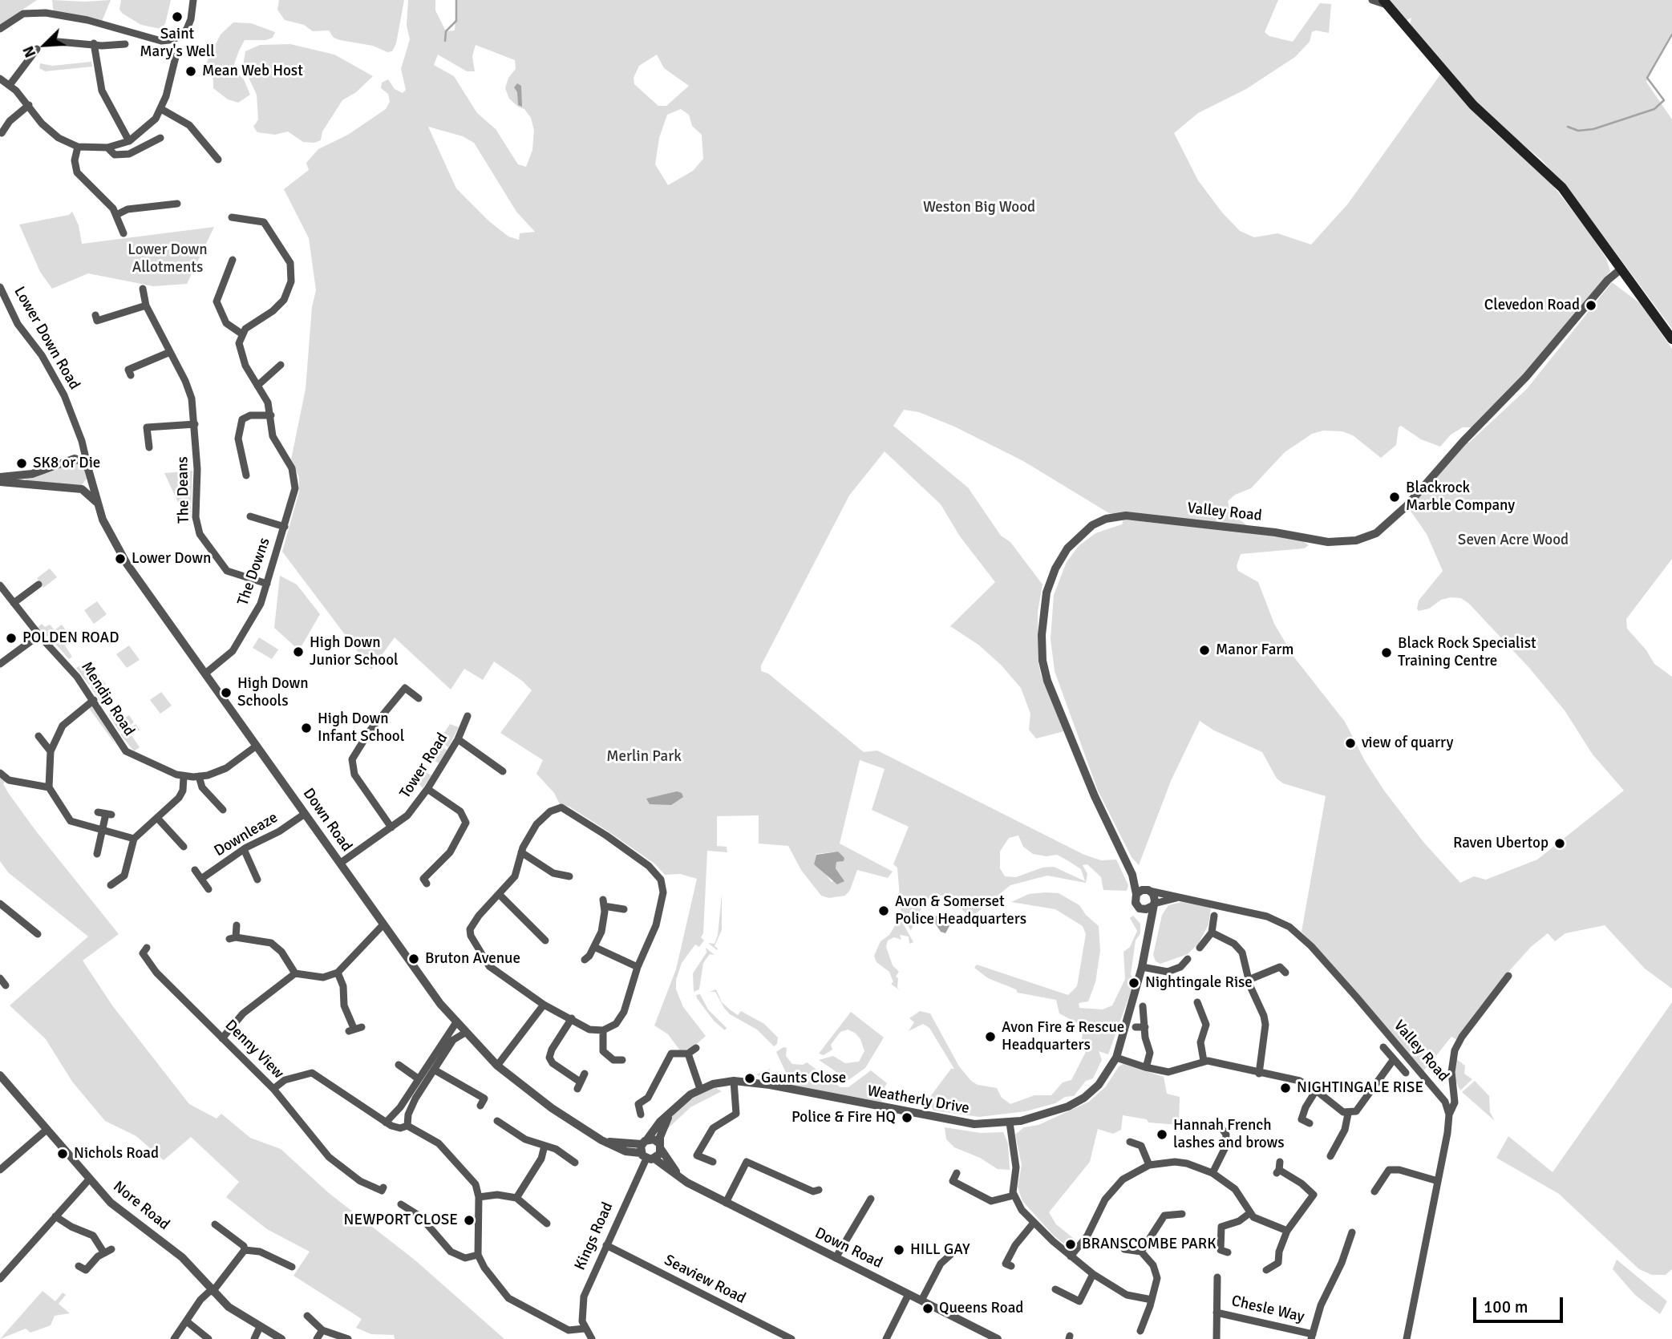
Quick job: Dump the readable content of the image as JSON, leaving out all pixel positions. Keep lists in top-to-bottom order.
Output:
{
  "streets": {
    "street": [
      "Lower Down Road",
      "The Deans",
      "Valley Road",
      "The Downs",
      "Mendip Road",
      "Tower Road",
      "Down Road",
      "Downleaze",
      "Denny View",
      "Weatherly Drive",
      "Nore Road",
      "Kings Road",
      "Seaview Road",
      "Chesle Way"
    ]
  },
  "crossings": [
    ["Lower Down Road", "Down Road"],
    ["The Deans", "The Downs"],
    ["Valley Road", "Weatherly Drive"],
    ["The Downs", "Down Road"],
    ["Mendip Road", "Down Road"],
    ["Tower Road", "Down Road"],
    ["Down Road", "Downleaze"],
    ["Down Road", "Weatherly Drive"],
    ["Down Road", "Kings Road"],
    ["Weatherly Drive", "Kings Road"],
    ["Kings Road", "Seaview Road"]
  ],
  "parks": [
    "Weston Big Wood",
    "Lower Down Allotments",
    "Seven Acre Wood",
    "Merlin Park"
  ],
  "places": [
    "Saint Mary's Well",
    "Mean Web Host",
    "Clevedon Road",
    "SK8 or Die",
    "Blackrock Marble Company",
    "Lower Down",
    "POLDEN ROAD",
    "Manor Farm",
    "High Down Junior School",
    "Black Rock Specialist Training Centre",
    "High Down Schools",
    "High Down Infant School",
    "view of quarry",
    "Raven Ubertop",
    "Avon & Somerset Police Headquarters",
    "Bruton Avenue",
    "Nightingale Rise",
    "Avon Fire & Rescue Headquarters",
    "Gaunts Close",
    "NIGHTINGALE RISE",
    "Police & Fire HQ",
    "Hannah French lashes and brows",
    "Nichols Road",
    "NEWPORT CLOSE",
    "BRANSCOMBE PARK",
    "HILL GAY",
    "Queens Road"
  ],
  "scale_bar": "100 m",
  "north": "bottom left"
}
